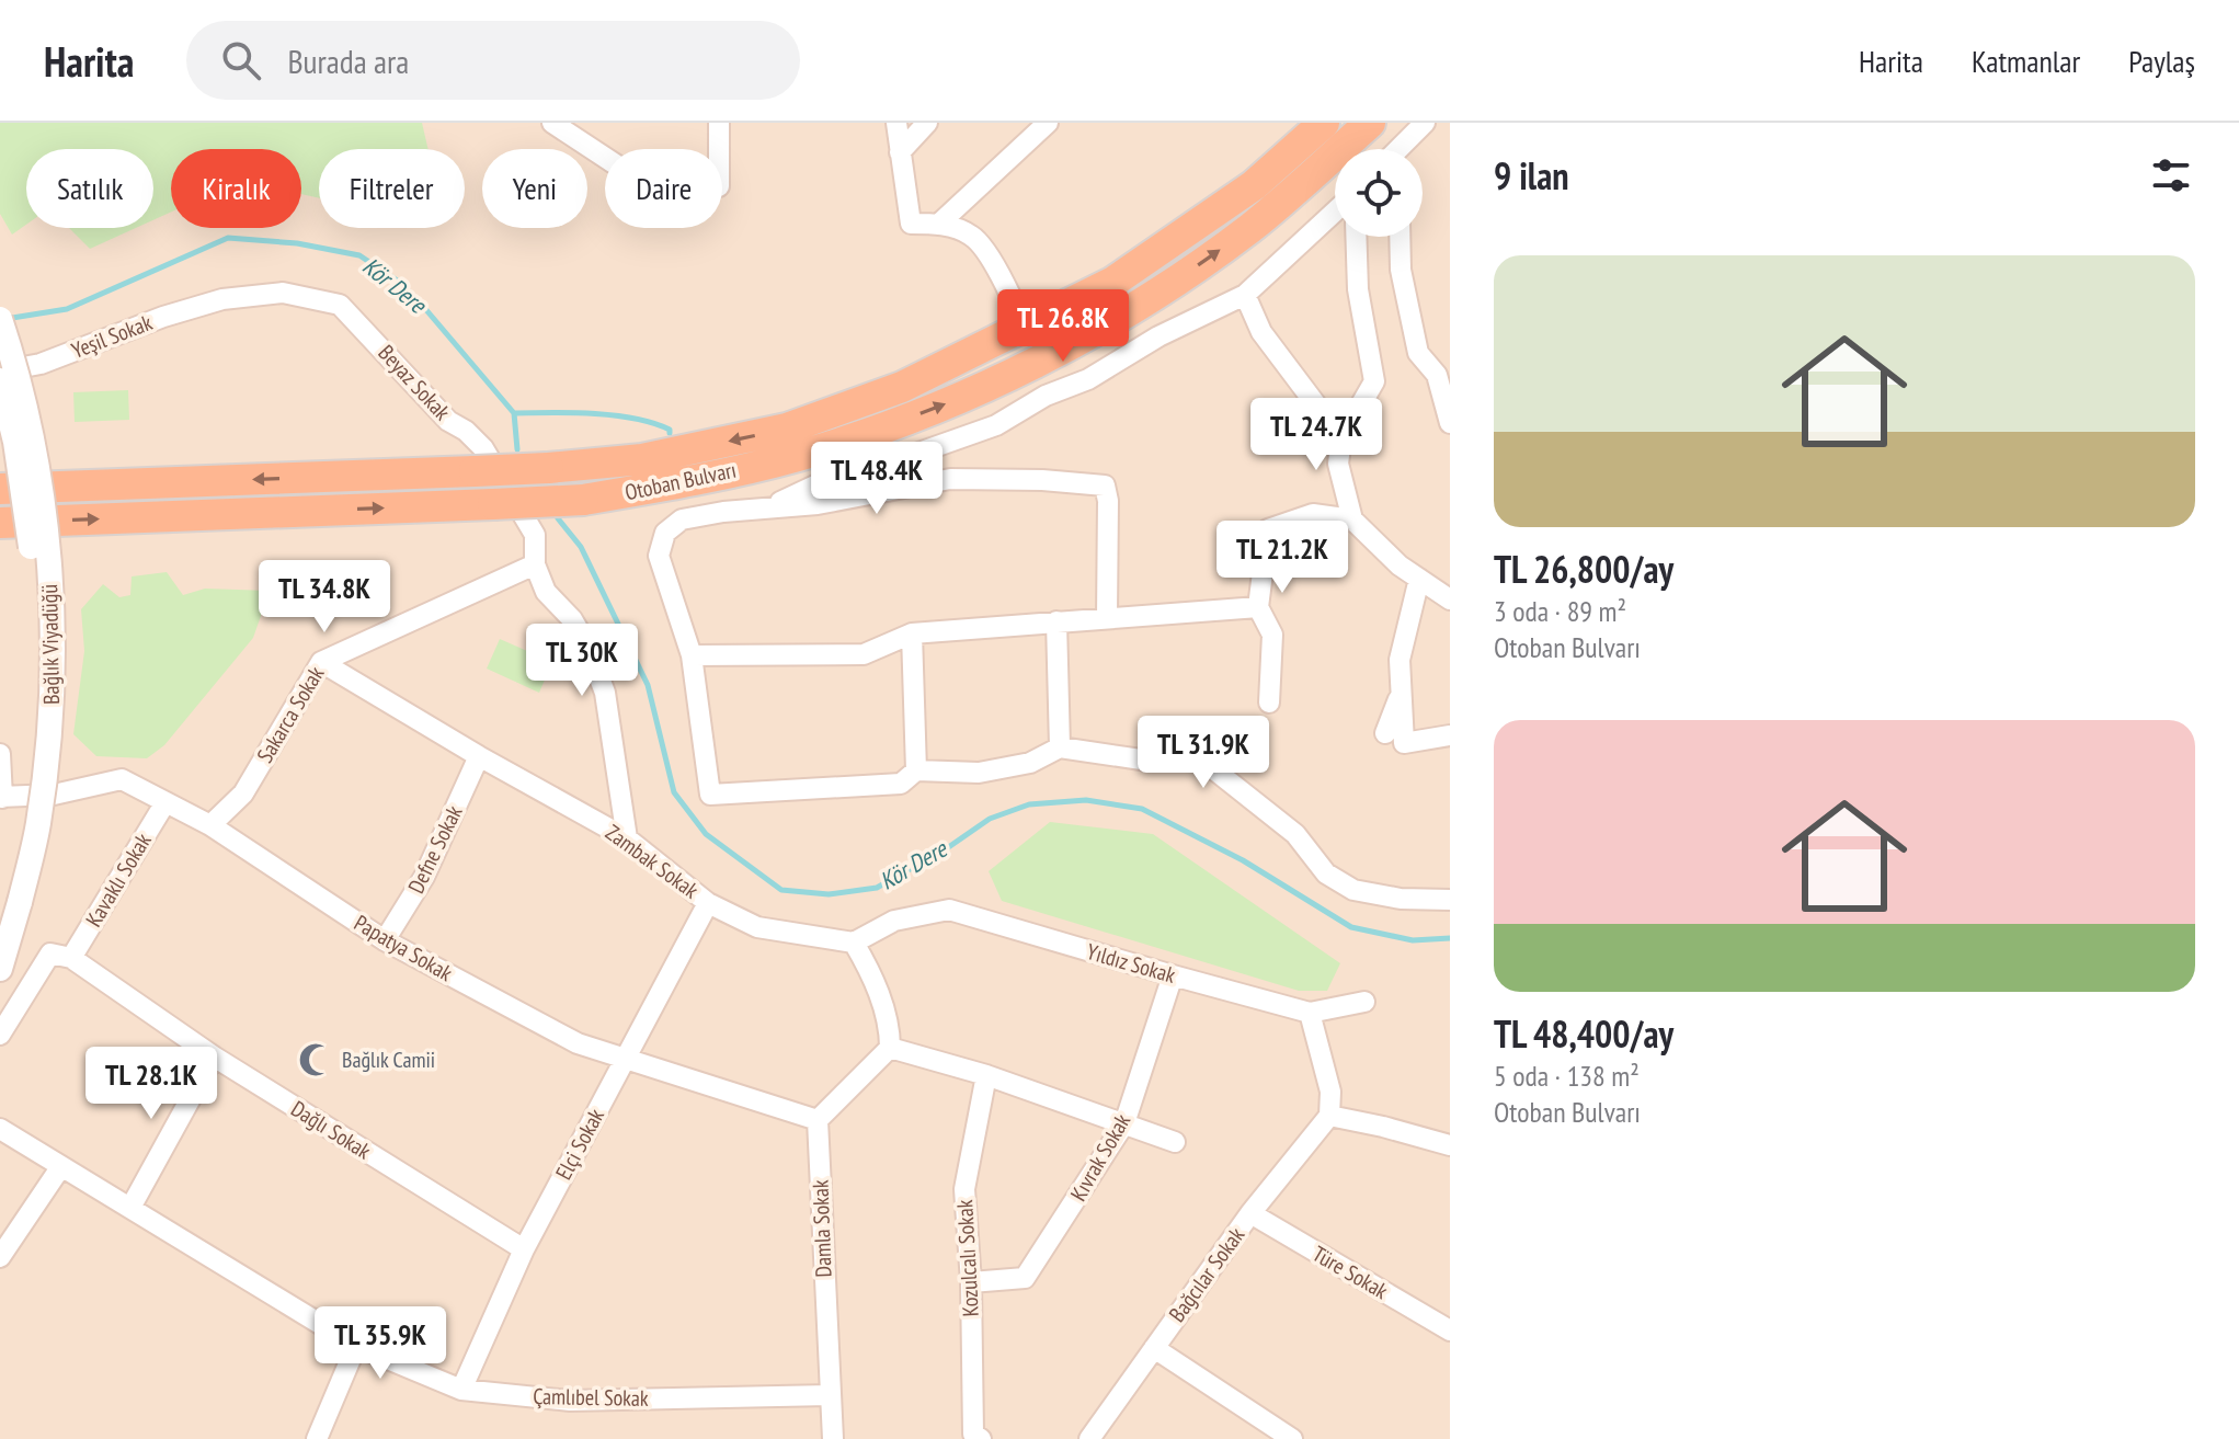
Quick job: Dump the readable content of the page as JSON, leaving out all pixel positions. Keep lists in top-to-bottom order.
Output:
{
  "streets": {
    "highway": ["Otoban Bulvarı"],
    "street": [
      "Yeşil Sokak",
      "Beyaz Sokak",
      "Bağlık Viyadüğü",
      "Sakarca Sokak",
      "Defne Sokak",
      "Zambak Sokak",
      "Kavaklı Sokak",
      "Papatya Sokak",
      "Yıldız Sokak",
      "Dağlı Sokak",
      "Elçi Sokak",
      "Kıvrak Sokak",
      "Damla Sokak",
      "Kozulcalı Sokak",
      "Türe Sokak",
      "Bağcılar Sokak",
      "Çamlıbel Sokak"
    ]
  },
  "crossings": [
    ["Yeşil Sokak", "Beyaz Sokak"],
    ["Beyaz Sokak", "Sakarca Sokak"],
    ["Beyaz Sokak", "Zambak Sokak"],
    ["Sakarca Sokak", "Zambak Sokak"],
    ["Sakarca Sokak", "Papatya Sokak"],
    ["Defne Sokak", "Zambak Sokak"],
    ["Defne Sokak", "Papatya Sokak"],
    ["Zambak Sokak", "Yıldız Sokak"],
    ["Zambak Sokak", "Elçi Sokak"],
    ["Kavaklı Sokak", "Papatya Sokak"],
    ["Kavaklı Sokak", "Dağlı Sokak"],
    ["Papatya Sokak", "Elçi Sokak"],
    ["Papatya Sokak", "Damla Sokak"],
    ["Yıldız Sokak", "Kıvrak Sokak"],
    ["Dağlı Sokak", "Elçi Sokak"],
    ["Elçi Sokak", "Çamlıbel Sokak"],
    ["Kıvrak Sokak", "Kozulcalı Sokak"],
    ["Damla Sokak", "Çamlıbel Sokak"],
    ["Türe Sokak", "Bağcılar Sokak"]
  ],
  "water": ["Kör Dere"],
  "places": {
    "mosque": ["Bağlık Camii"]
  },
  "page": {
    "header": "Harita",
    "search": "Burada ara",
    "nav": ["Harita", "Katmanlar", "Paylaş"],
    "heading": "9 ilan",
    "chip": [
      "Satılık",
      "Kiralık",
      "Filtreler",
      "Yeni",
      "Daire"
    ],
    "list": [
      {
        "name": "TL 26,800/ay",
        "note": "3 oda · 89 m² · Otoban Bulvarı"
      },
      {
        "name": "TL 48,400/ay",
        "note": "5 oda · 138 m² · Otoban Bulvarı"
      }
    ],
    "price": [
      "TL 26.8K",
      "TL 24.7K",
      "TL 48.4K",
      "TL 21.2K",
      "TL 34.8K",
      "TL 30K",
      "TL 31.9K",
      "TL 28.1K",
      "TL 35.9K"
    ]
  }
}
